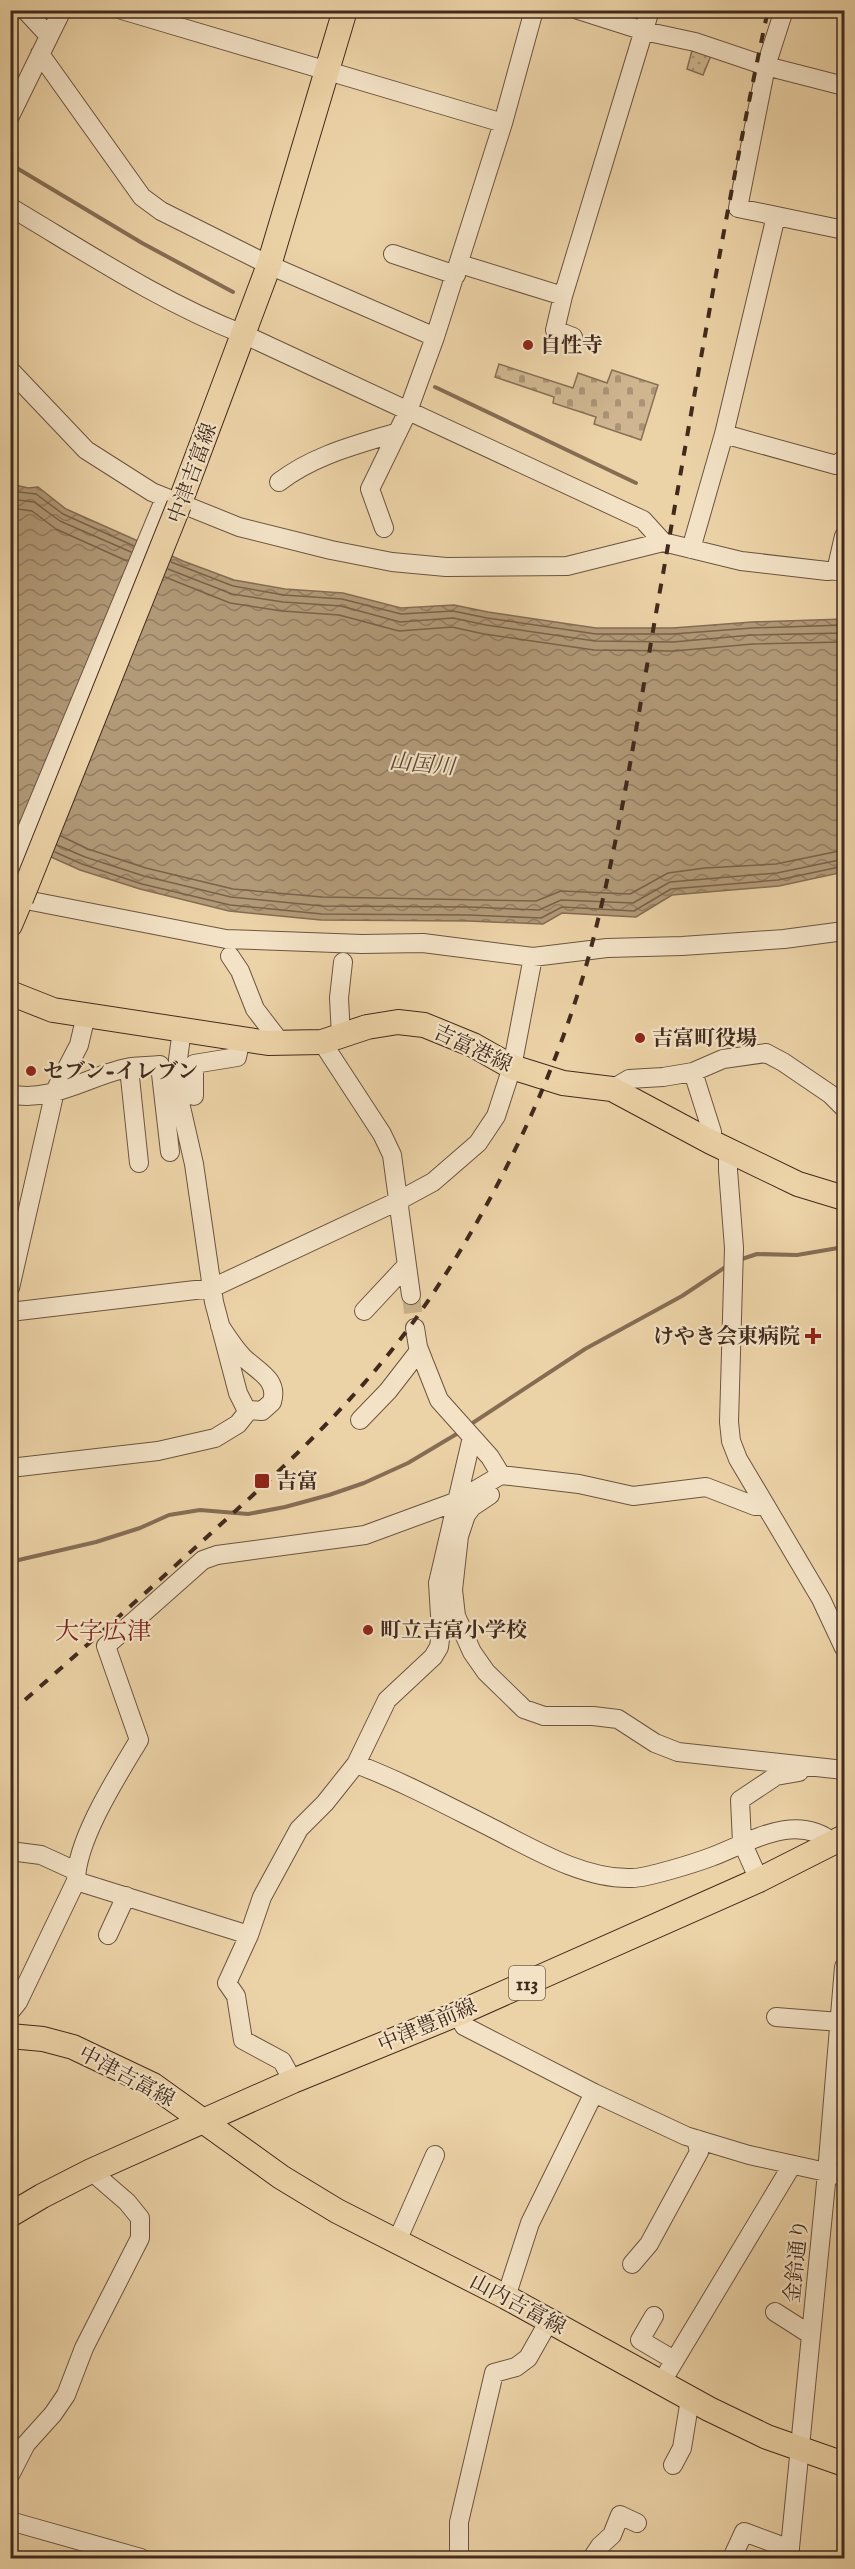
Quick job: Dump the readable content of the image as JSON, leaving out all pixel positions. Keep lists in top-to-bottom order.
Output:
{
  "streets": {
    "main road": [
      "中津吉富線",
      "吉富港線",
      "113",
      "中津豊前線",
      "山内吉富線"
    ],
    "street": ["金鈴通り"]
  },
  "crossings": [
    ["中津吉富線", "中津豊前線"],
    ["中津吉富線", "山内吉富線"],
    ["中津豊前線", "山内吉富線"],
    ["金鈴通り", "山内吉富線"]
  ],
  "districts": ["大字広津"],
  "water": ["山国川"],
  "places": {
    "other": [
      "自性寺",
      "吉富町役場",
      "セブン-イレブン",
      "町立吉富小学校"
    ],
    "health": ["けやき会東病院"],
    "transit": ["吉富"]
  }
}
